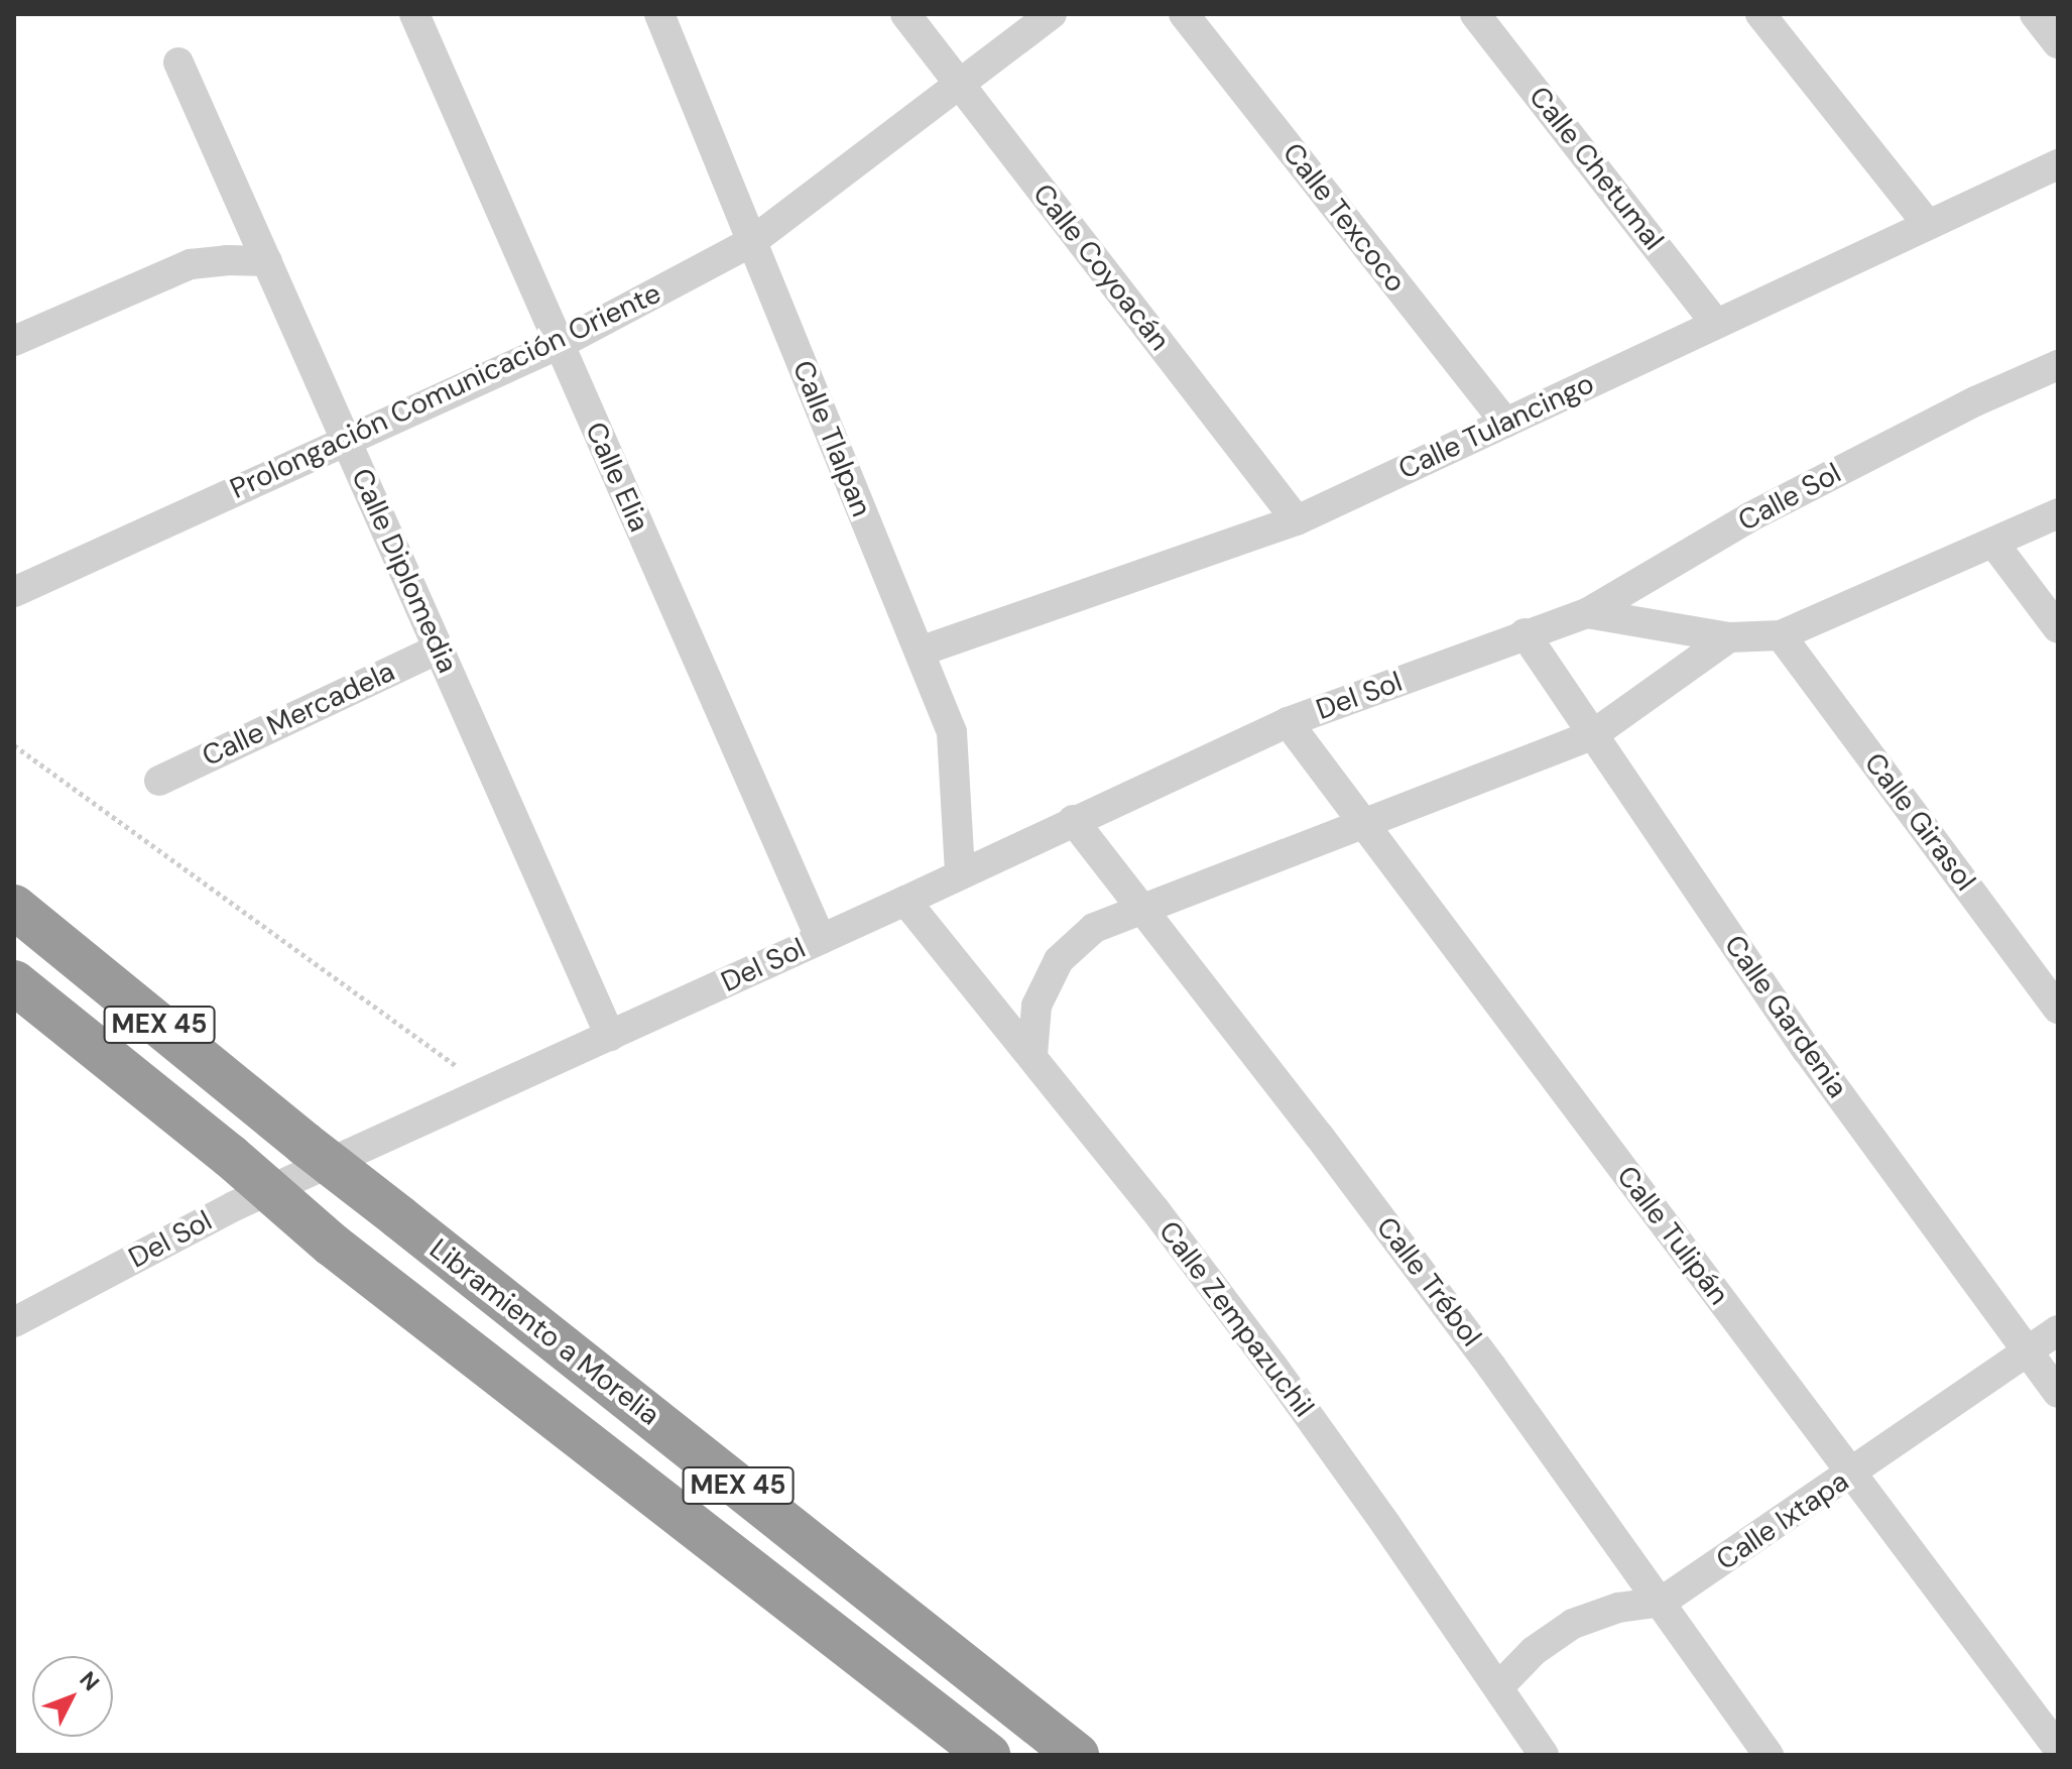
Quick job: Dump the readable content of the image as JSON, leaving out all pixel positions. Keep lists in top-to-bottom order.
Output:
{
  "streets": {
    "highway": ["MEX 45", "Libramiento a Morelia"],
    "street": [
      "Calle Chetumal",
      "Calle Texcoco",
      "Calle Coyoacán",
      "Prolongación Comunicación Oriente",
      "Calle Tulancingo",
      "Calle Tlalpan",
      "Calle Elia",
      "Calle Sol",
      "Calle Diplomedia",
      "Del Sol",
      "Calle Mercadela",
      "Calle Girasol",
      "Calle Gardenia",
      "Calle Tulipán",
      "Calle Trébol",
      "Calle Zempazuchil",
      "Calle Ixtapa"
    ]
  },
  "crossings": [
    ["Calle Chetumal", "Calle Tulancingo"],
    ["Calle Texcoco", "Calle Tulancingo"],
    ["Calle Coyoacán", "Prolongación Comunicación Oriente"],
    ["Calle Coyoacán", "Calle Tulancingo"],
    ["Prolongación Comunicación Oriente", "Calle Tlalpan"],
    ["Prolongación Comunicación Oriente", "Calle Elia"],
    ["Prolongación Comunicación Oriente", "Calle Diplomedia"],
    ["Calle Tulancingo", "Calle Tlalpan"],
    ["Calle Tlalpan", "Del Sol"],
    ["Calle Elia", "Del Sol"],
    ["Calle Sol", "Del Sol"],
    ["Calle Sol", "Calle Gardenia"],
    ["Calle Diplomedia", "Del Sol"],
    ["Calle Diplomedia", "Calle Mercadela"],
    ["Del Sol", "Calle Gardenia"],
    ["Del Sol", "Calle Tulipán"],
    ["Del Sol", "Calle Trébol"],
    ["Del Sol", "Calle Zempazuchil"],
    ["Calle Gardenia", "Calle Ixtapa"],
    ["Calle Tulipán", "Calle Ixtapa"],
    ["Calle Trébol", "Calle Ixtapa"],
    ["Calle Zempazuchil", "Calle Ixtapa"]
  ],
  "north": "top right"
}
